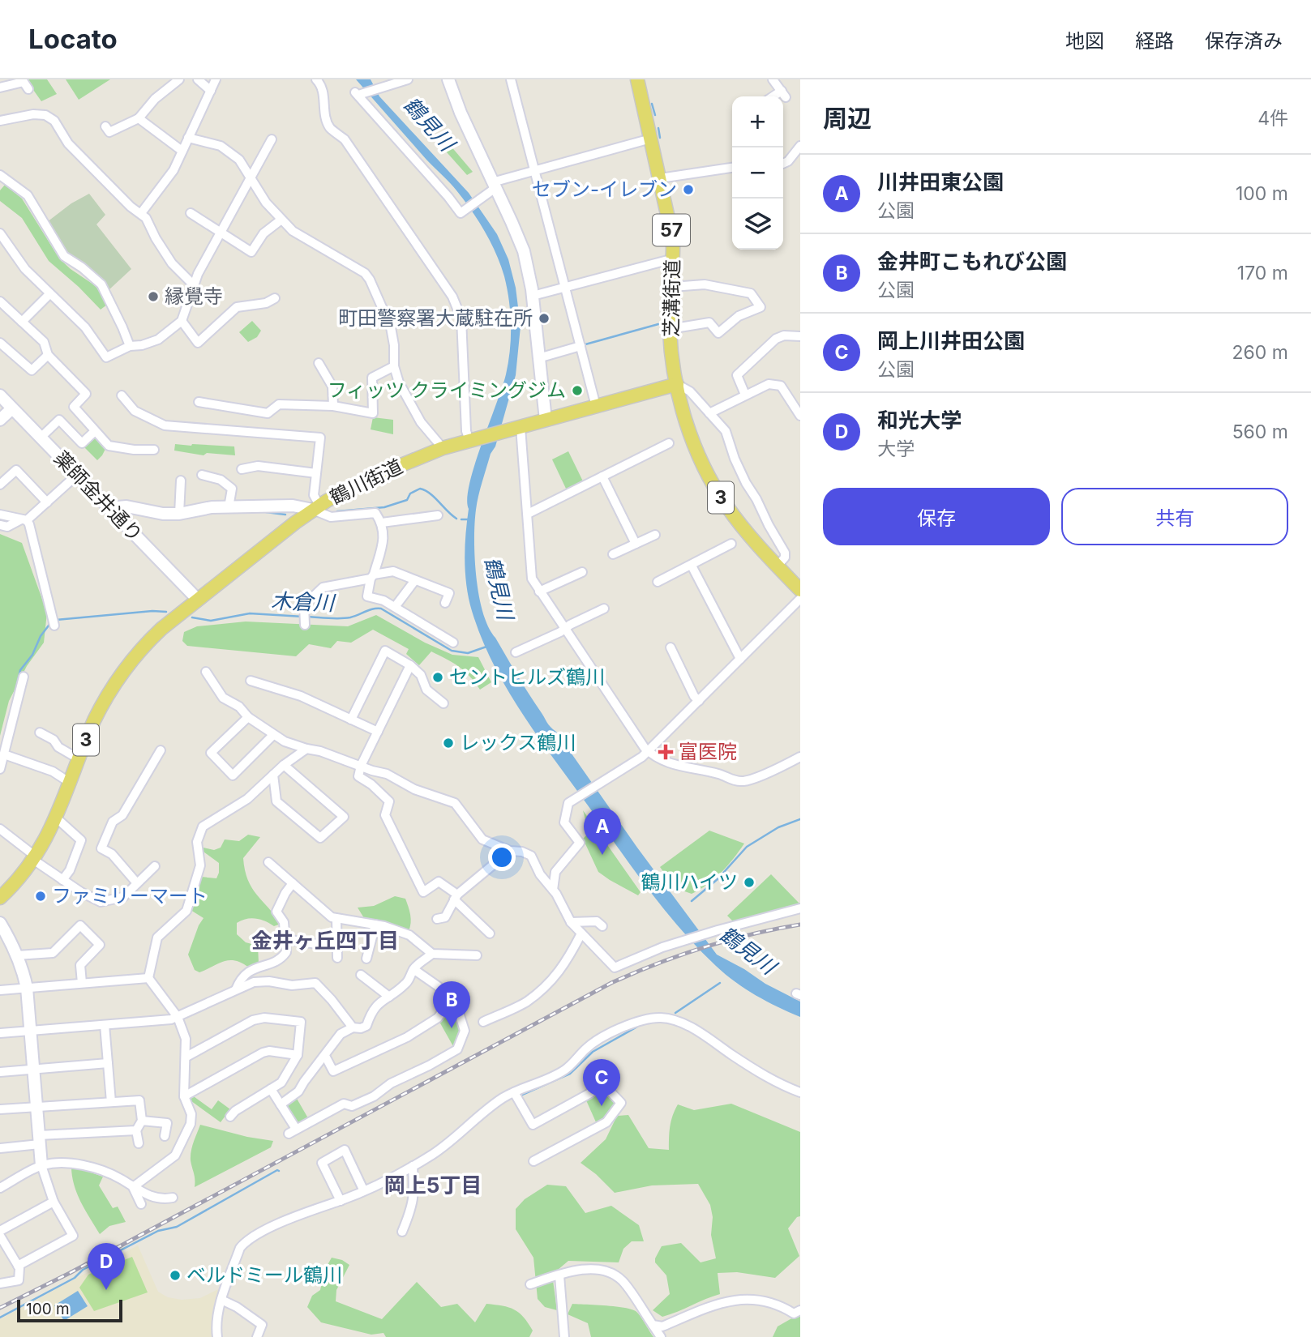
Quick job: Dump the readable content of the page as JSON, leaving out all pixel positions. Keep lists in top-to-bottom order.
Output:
{
  "streets": {
    "main road": [
      "57",
      "芝溝街道",
      "鶴川街道",
      "3"
    ],
    "street": ["薬師金井通り"]
  },
  "crossings": [
    ["芝溝街道", "鶴川街道"],
    ["芝溝街道", "3"],
    ["鶴川街道", "薬師金井通り"],
    ["鶴川街道", "3"]
  ],
  "districts": ["金井ヶ丘四丁目", "岡上5丁目"],
  "water": ["鶴見川", "木倉川"],
  "places": {
    "other": [
      "セブン-イレブン",
      "縁覺寺",
      "町田警察署大蔵駐在所",
      "フィッツ クライミングジム",
      "セントヒルズ鶴川",
      "レックス鶴川",
      "鶴川ハイツ",
      "ファミリーマート",
      "ベルドミール鶴川"
    ],
    "health": ["富医院"]
  },
  "scale_bar": "100 m",
  "page": {
    "header": "Locato",
    "nav": ["地図", "経路", "保存済み"],
    "heading": ["周辺", "4件"],
    "map_buttons": ["+", "−"],
    "list": [
      {
        "mark": "A",
        "name": "川井田東公園",
        "note": "公園",
        "value": "100 m"
      },
      {
        "mark": "B",
        "name": "金井町こもれび公園",
        "note": "公園",
        "value": "170 m"
      },
      {
        "mark": "C",
        "name": "岡上川井田公園",
        "note": "公園",
        "value": "260 m"
      },
      {
        "mark": "D",
        "name": "和光大学",
        "note": "大学",
        "value": "560 m"
      }
    ],
    "buttons": ["保存", "共有"],
    "pins": [
      "A",
      "B",
      "C",
      "D"
    ],
    "scale": "100 m"
  }
}
